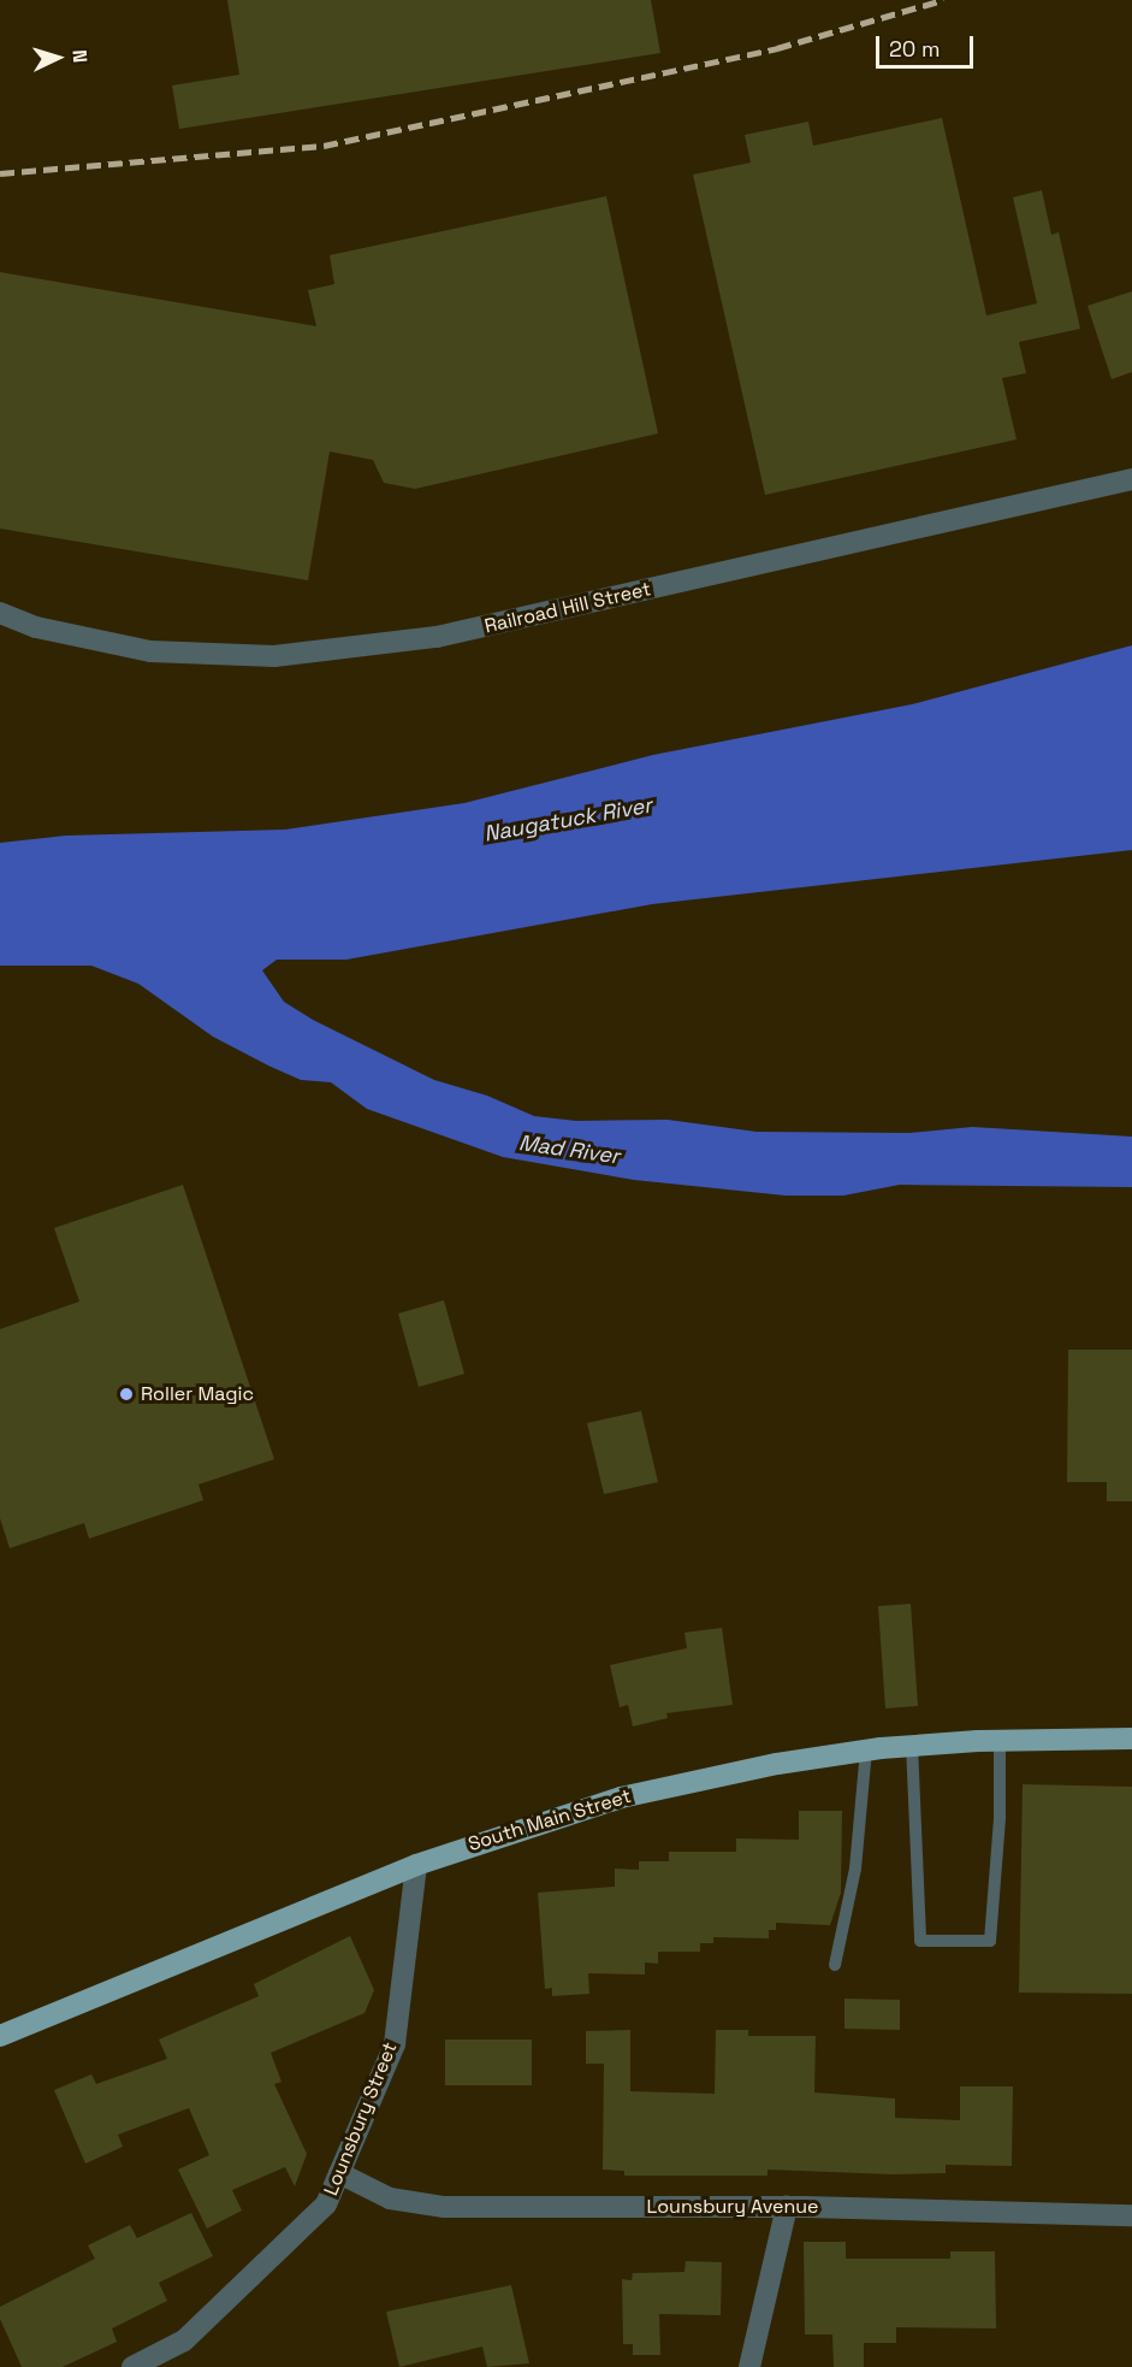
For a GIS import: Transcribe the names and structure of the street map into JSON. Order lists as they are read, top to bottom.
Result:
{
  "streets": {
    "main road": ["South Main Street"],
    "street": ["Railroad Hill Street", "Lounsbury Street", "Lounsbury Avenue"]
  },
  "crossings": [
    ["South Main Street", "Lounsbury Street"],
    ["Lounsbury Street", "Lounsbury Avenue"]
  ],
  "water": ["Naugatuck River", "Mad River"],
  "places": ["Roller Magic"],
  "scale_bar": "20 m",
  "north": "right"
}
